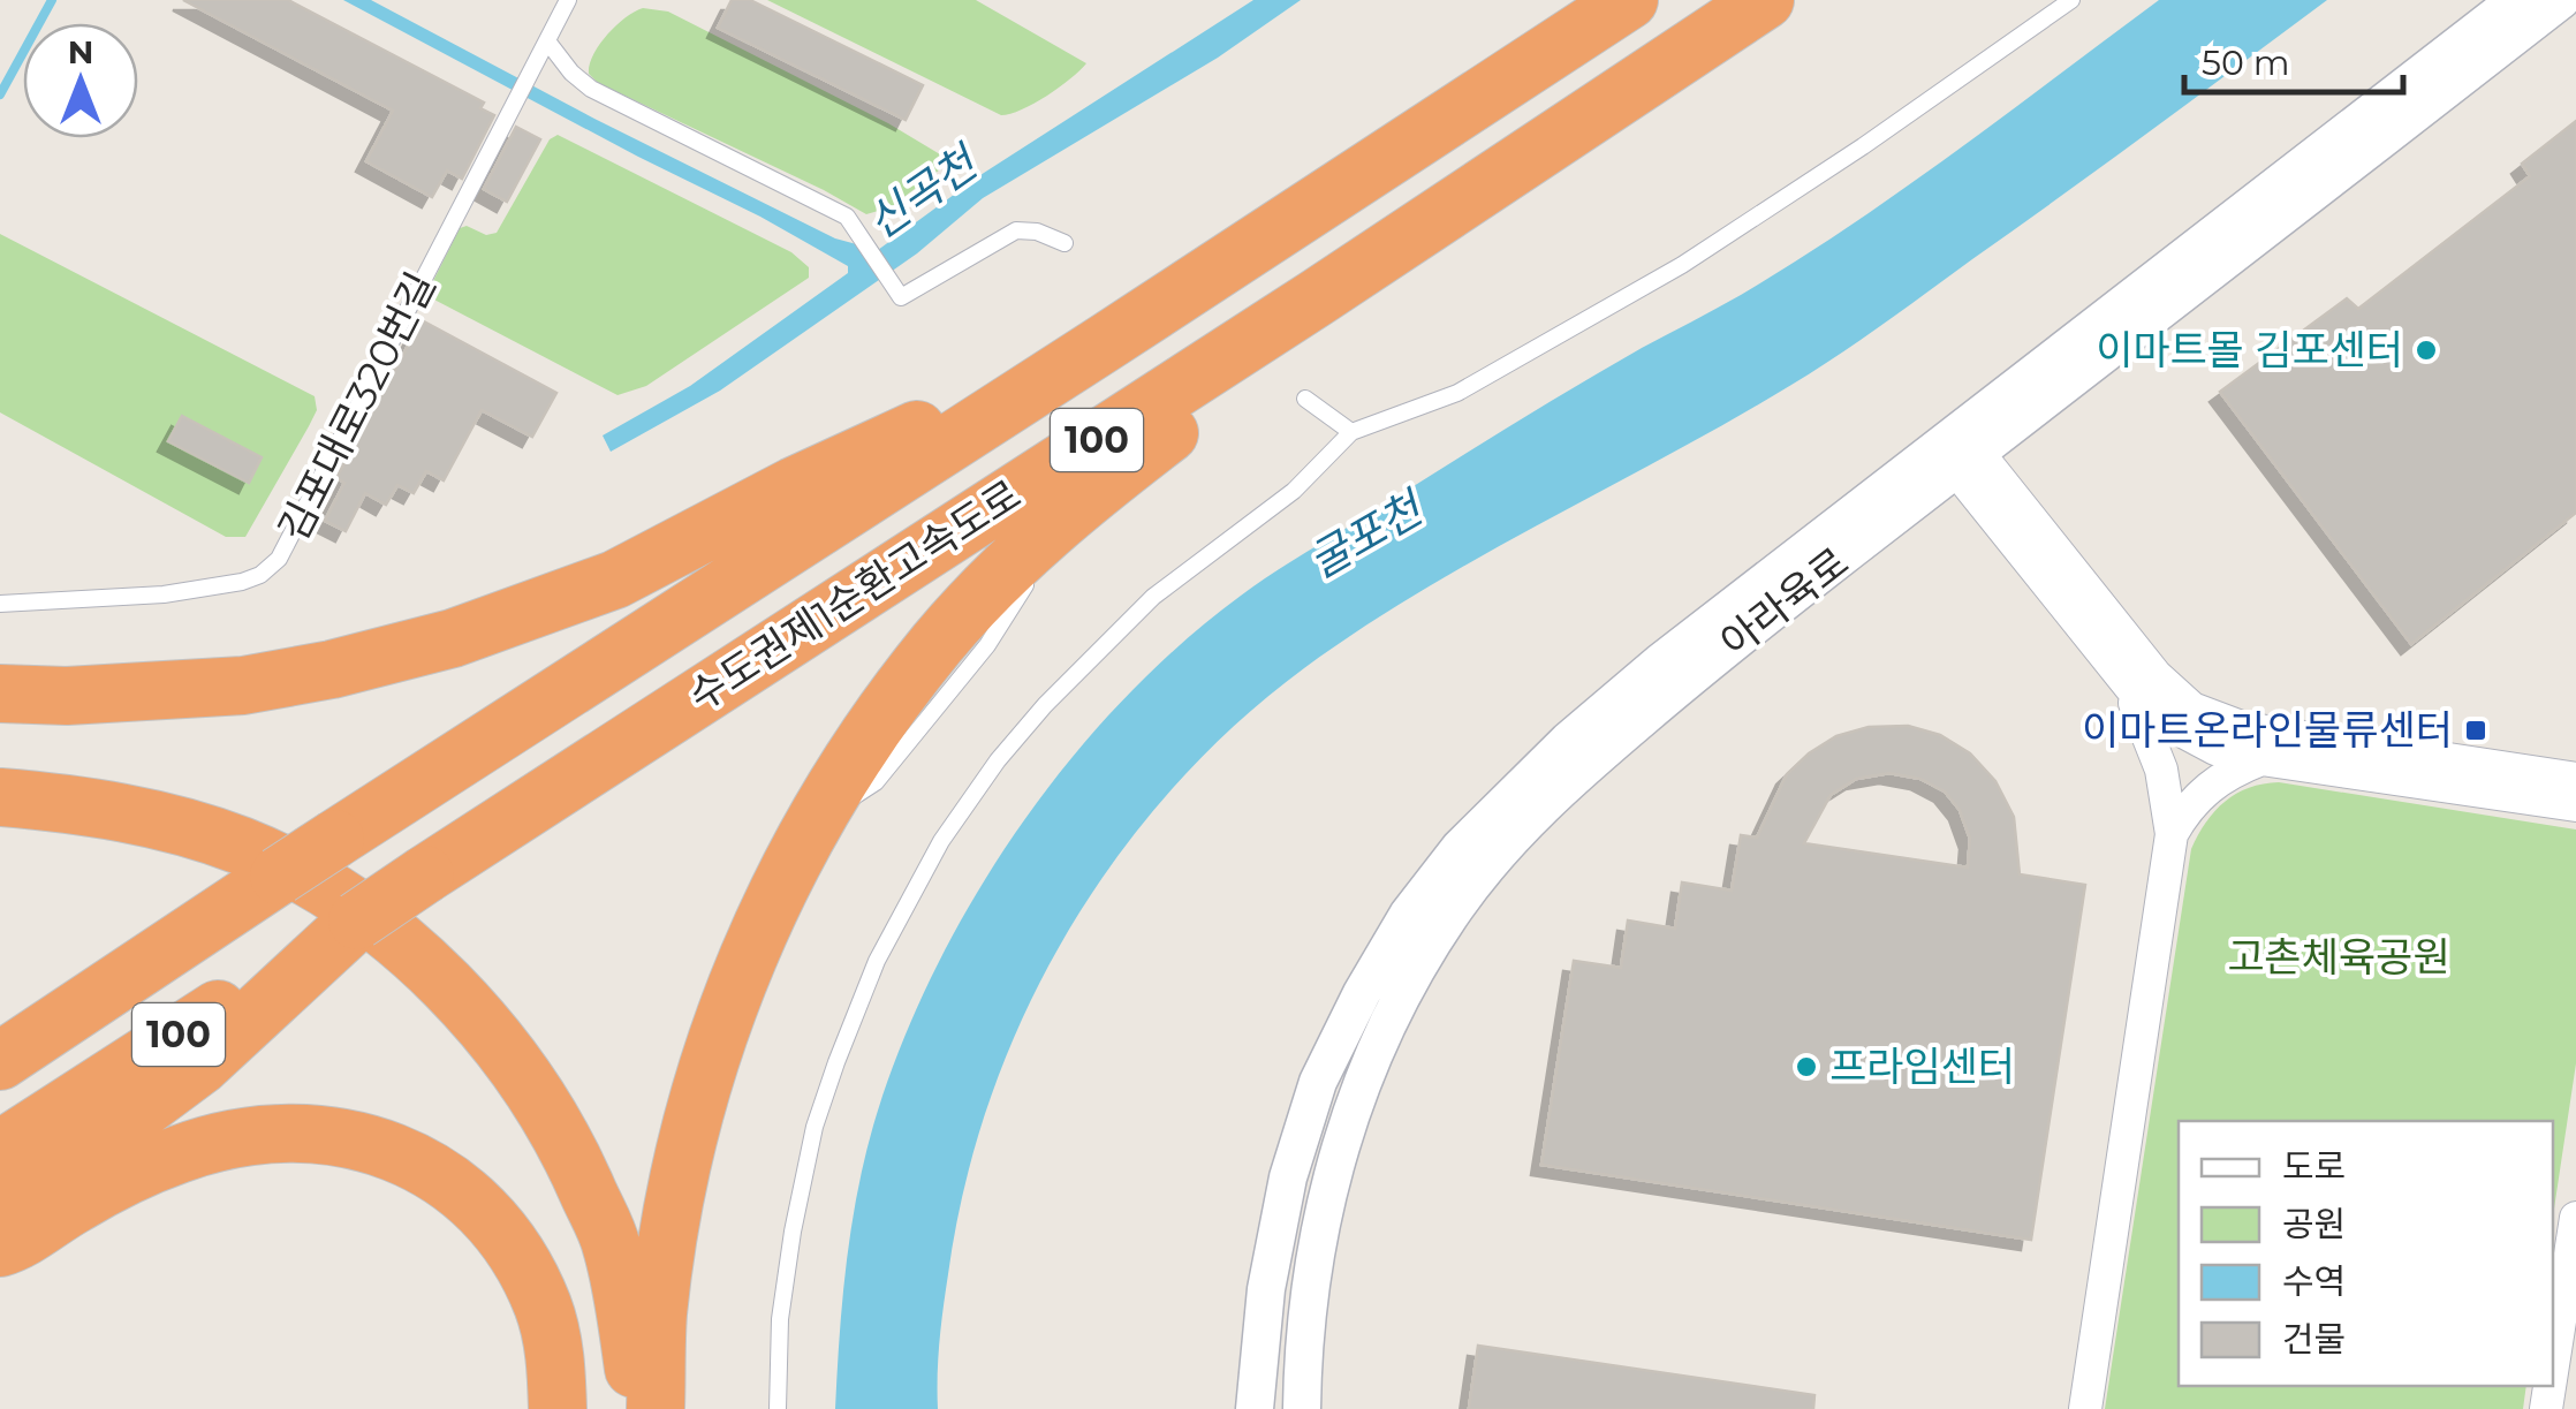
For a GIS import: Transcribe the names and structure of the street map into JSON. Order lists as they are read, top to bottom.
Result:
{
  "streets": {
    "highway": ["100", "수도권제1순환고속도로"],
    "street": ["아라육로"],
    "lane": ["김포대로320번길"]
  },
  "water": ["신곡천", "굴포천"],
  "parks": ["고촌체육공원"],
  "places": {
    "other": ["이마트몰 김포센터", "프라임센터"],
    "transit": ["이마트온라인물류센터"]
  },
  "legend": [
    "도로",
    "공원",
    "수역",
    "건물"
  ],
  "scale_bar": "50 m",
  "north": "top"
}
